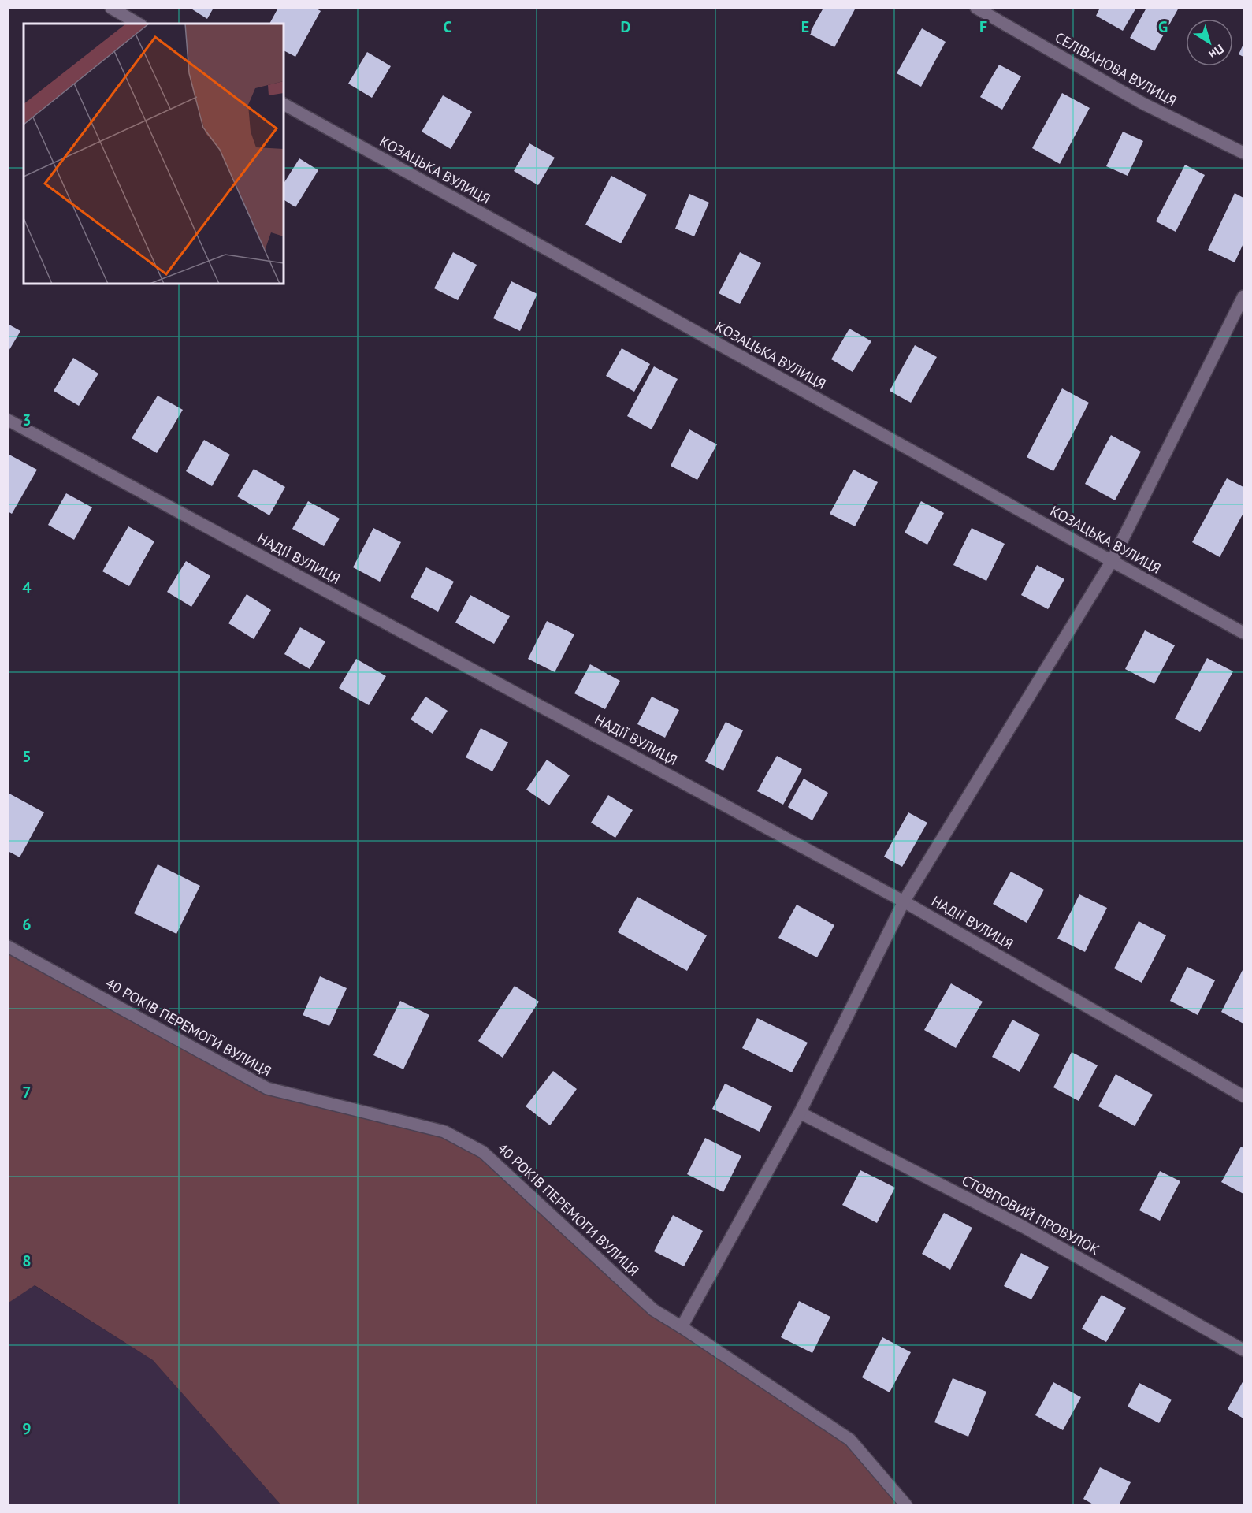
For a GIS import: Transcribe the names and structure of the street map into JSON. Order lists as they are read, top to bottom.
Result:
{
  "streets": {
    "street": [
      "СЕЛІВАНОВА ВУЛИЦЯ",
      "КОЗАЦЬКА ВУЛИЦЯ",
      "НАДІЇ ВУЛИЦЯ",
      "40 РОКІВ ПЕРЕМОГИ ВУЛИЦЯ",
      "СТОВПОВИЙ ПРОВУЛОК"
    ]
  },
  "north": "bottom right",
  "grid": {
    "columns": [
      "C",
      "D",
      "E",
      "F",
      "G"
    ],
    "rows": [
      "3",
      "4",
      "5",
      "6",
      "7",
      "8",
      "9"
    ]
  }
}
